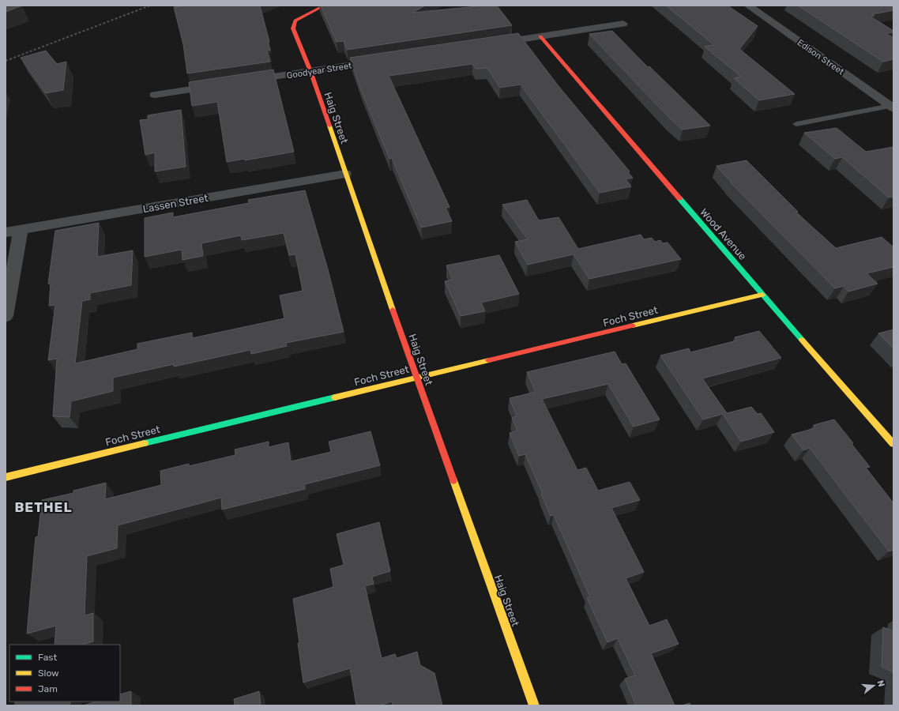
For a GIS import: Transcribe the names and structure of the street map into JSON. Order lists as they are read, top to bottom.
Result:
{
  "streets": {
    "street": [
      "Edison Street",
      "Goodyear Street",
      "Haig Street",
      "Lassen Street",
      "Wood Avenue",
      "Foch Street"
    ]
  },
  "crossings": [
    ["Goodyear Street", "Haig Street"],
    ["Haig Street", "Lassen Street"],
    ["Haig Street", "Foch Street"],
    ["Wood Avenue", "Foch Street"]
  ],
  "districts": ["BETHEL"],
  "legend": ["Fast", "Slow", "Jam"],
  "north": "right"
}
